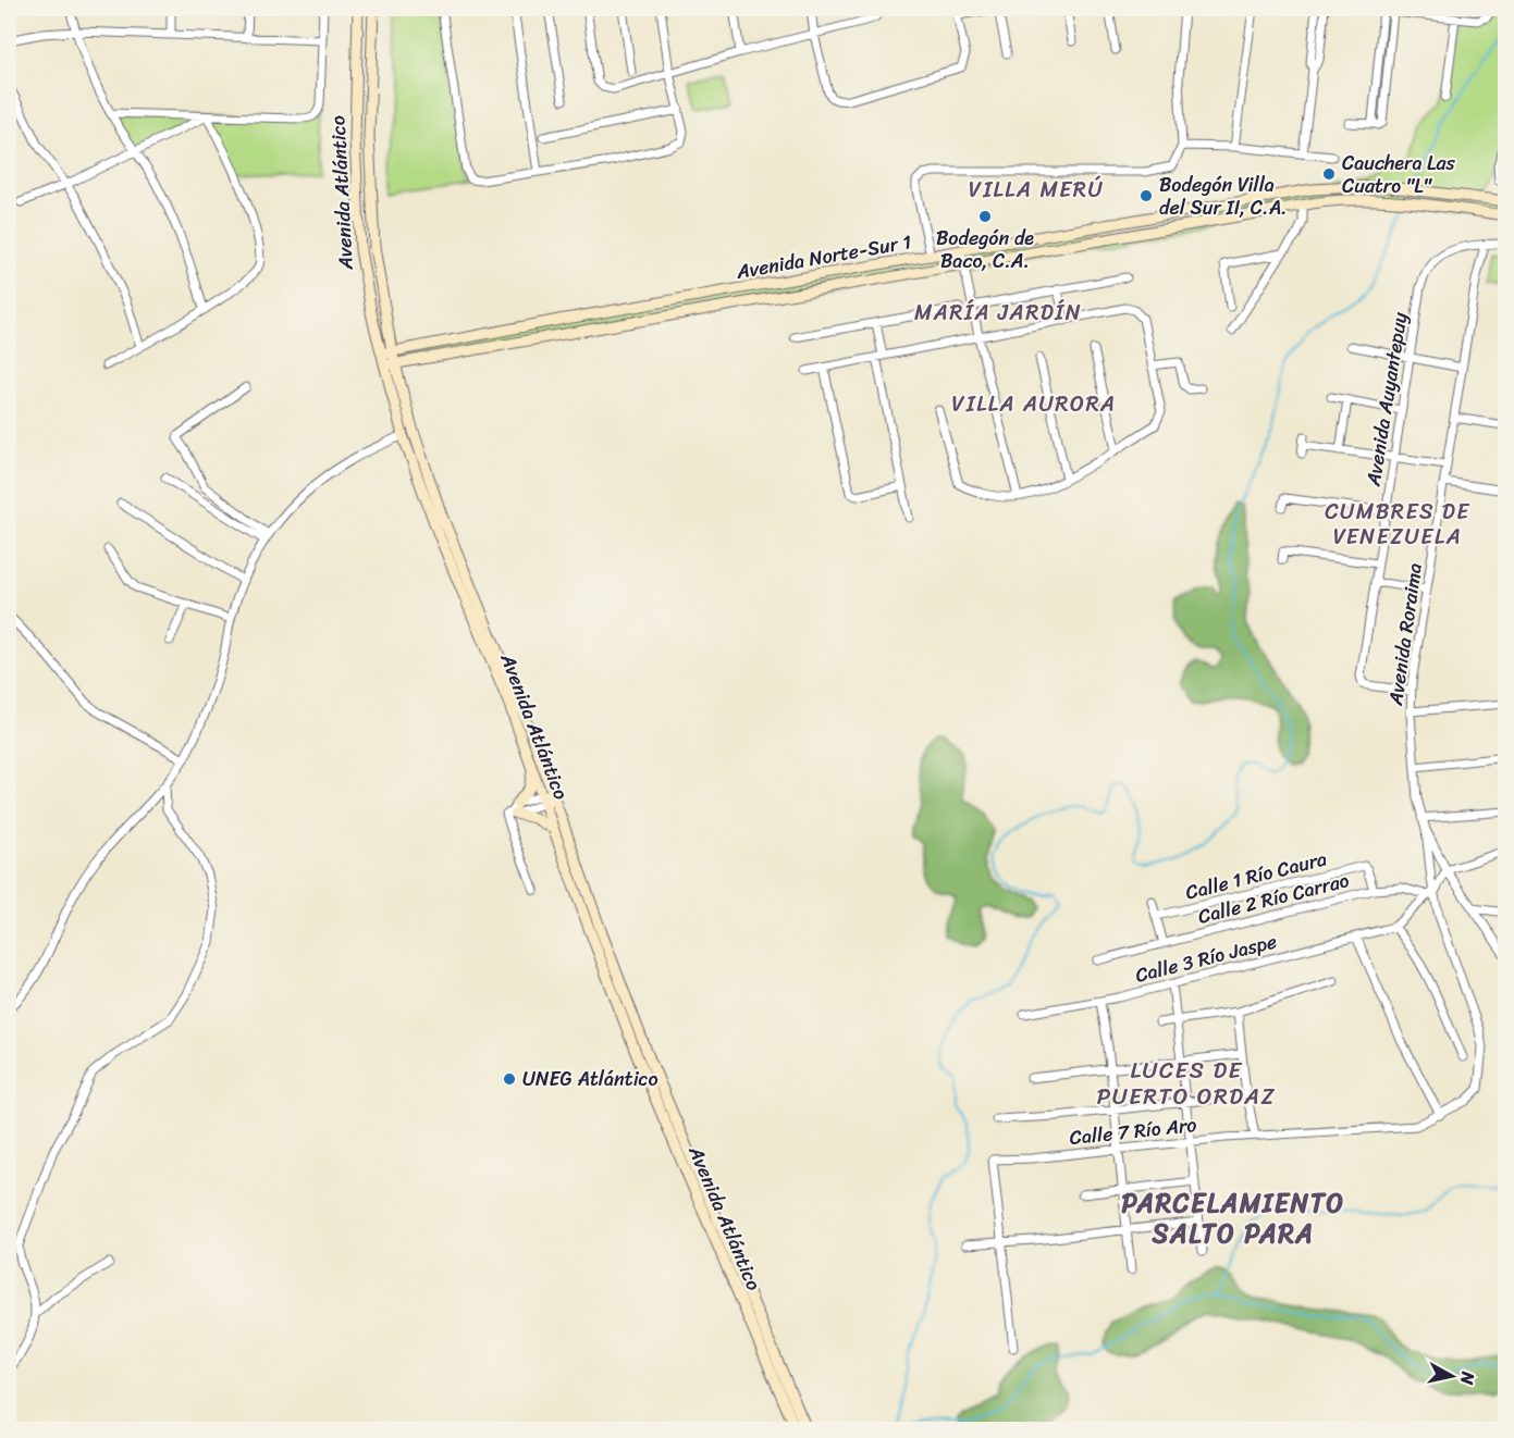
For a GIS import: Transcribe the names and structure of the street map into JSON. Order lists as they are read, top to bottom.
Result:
{
  "streets": {
    "main road": ["Avenida Atlántico", "Avenida Norte-Sur 1"],
    "street": [
      "Avenida Auyantepuy",
      "Avenida Roraima",
      "Calle 1 Río Caura",
      "Calle 2 Río Carrao",
      "Calle 3 Río Jaspe",
      "Calle 7 Río Aro"
    ]
  },
  "crossings": [
    ["Avenida Atlántico", "Avenida Norte-Sur 1"],
    ["Avenida Auyantepuy", "Avenida Roraima"],
    ["Calle 1 Río Caura", "Calle 2 Río Carrao"],
    ["Calle 2 Río Carrao", "Calle 7 Río Aro"]
  ],
  "districts": [
    "VILLA MERÚ",
    "MARÍA JARDÍN",
    "VILLA AURORA",
    "CUMBRES DE VENEZUELA",
    "LUCES DE PUERTO ORDAZ",
    "PARCELAMIENTO SALTO PARA"
  ],
  "places": [
    "Cauchera Las Cuatro \"L\"",
    "Bodegón Villa del Sur II, C.A.",
    "Bodegón de Baco, C.A.",
    "UNEG Atlántico"
  ],
  "north": "right"
}
